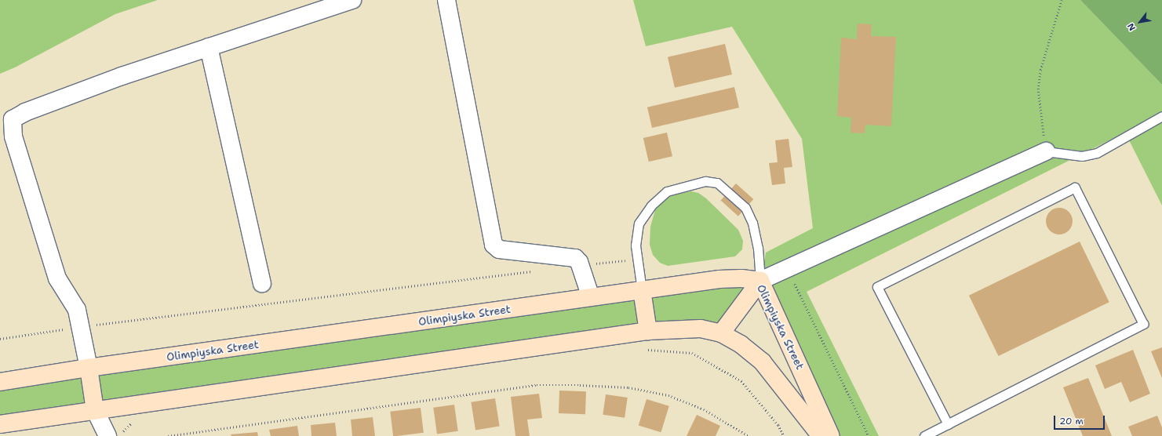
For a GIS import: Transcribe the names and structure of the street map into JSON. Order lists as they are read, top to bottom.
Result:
{
  "streets": {
    "main road": ["Olimpiyska Street"]
  },
  "scale_bar": "20 m",
  "north": "bottom left"
}
